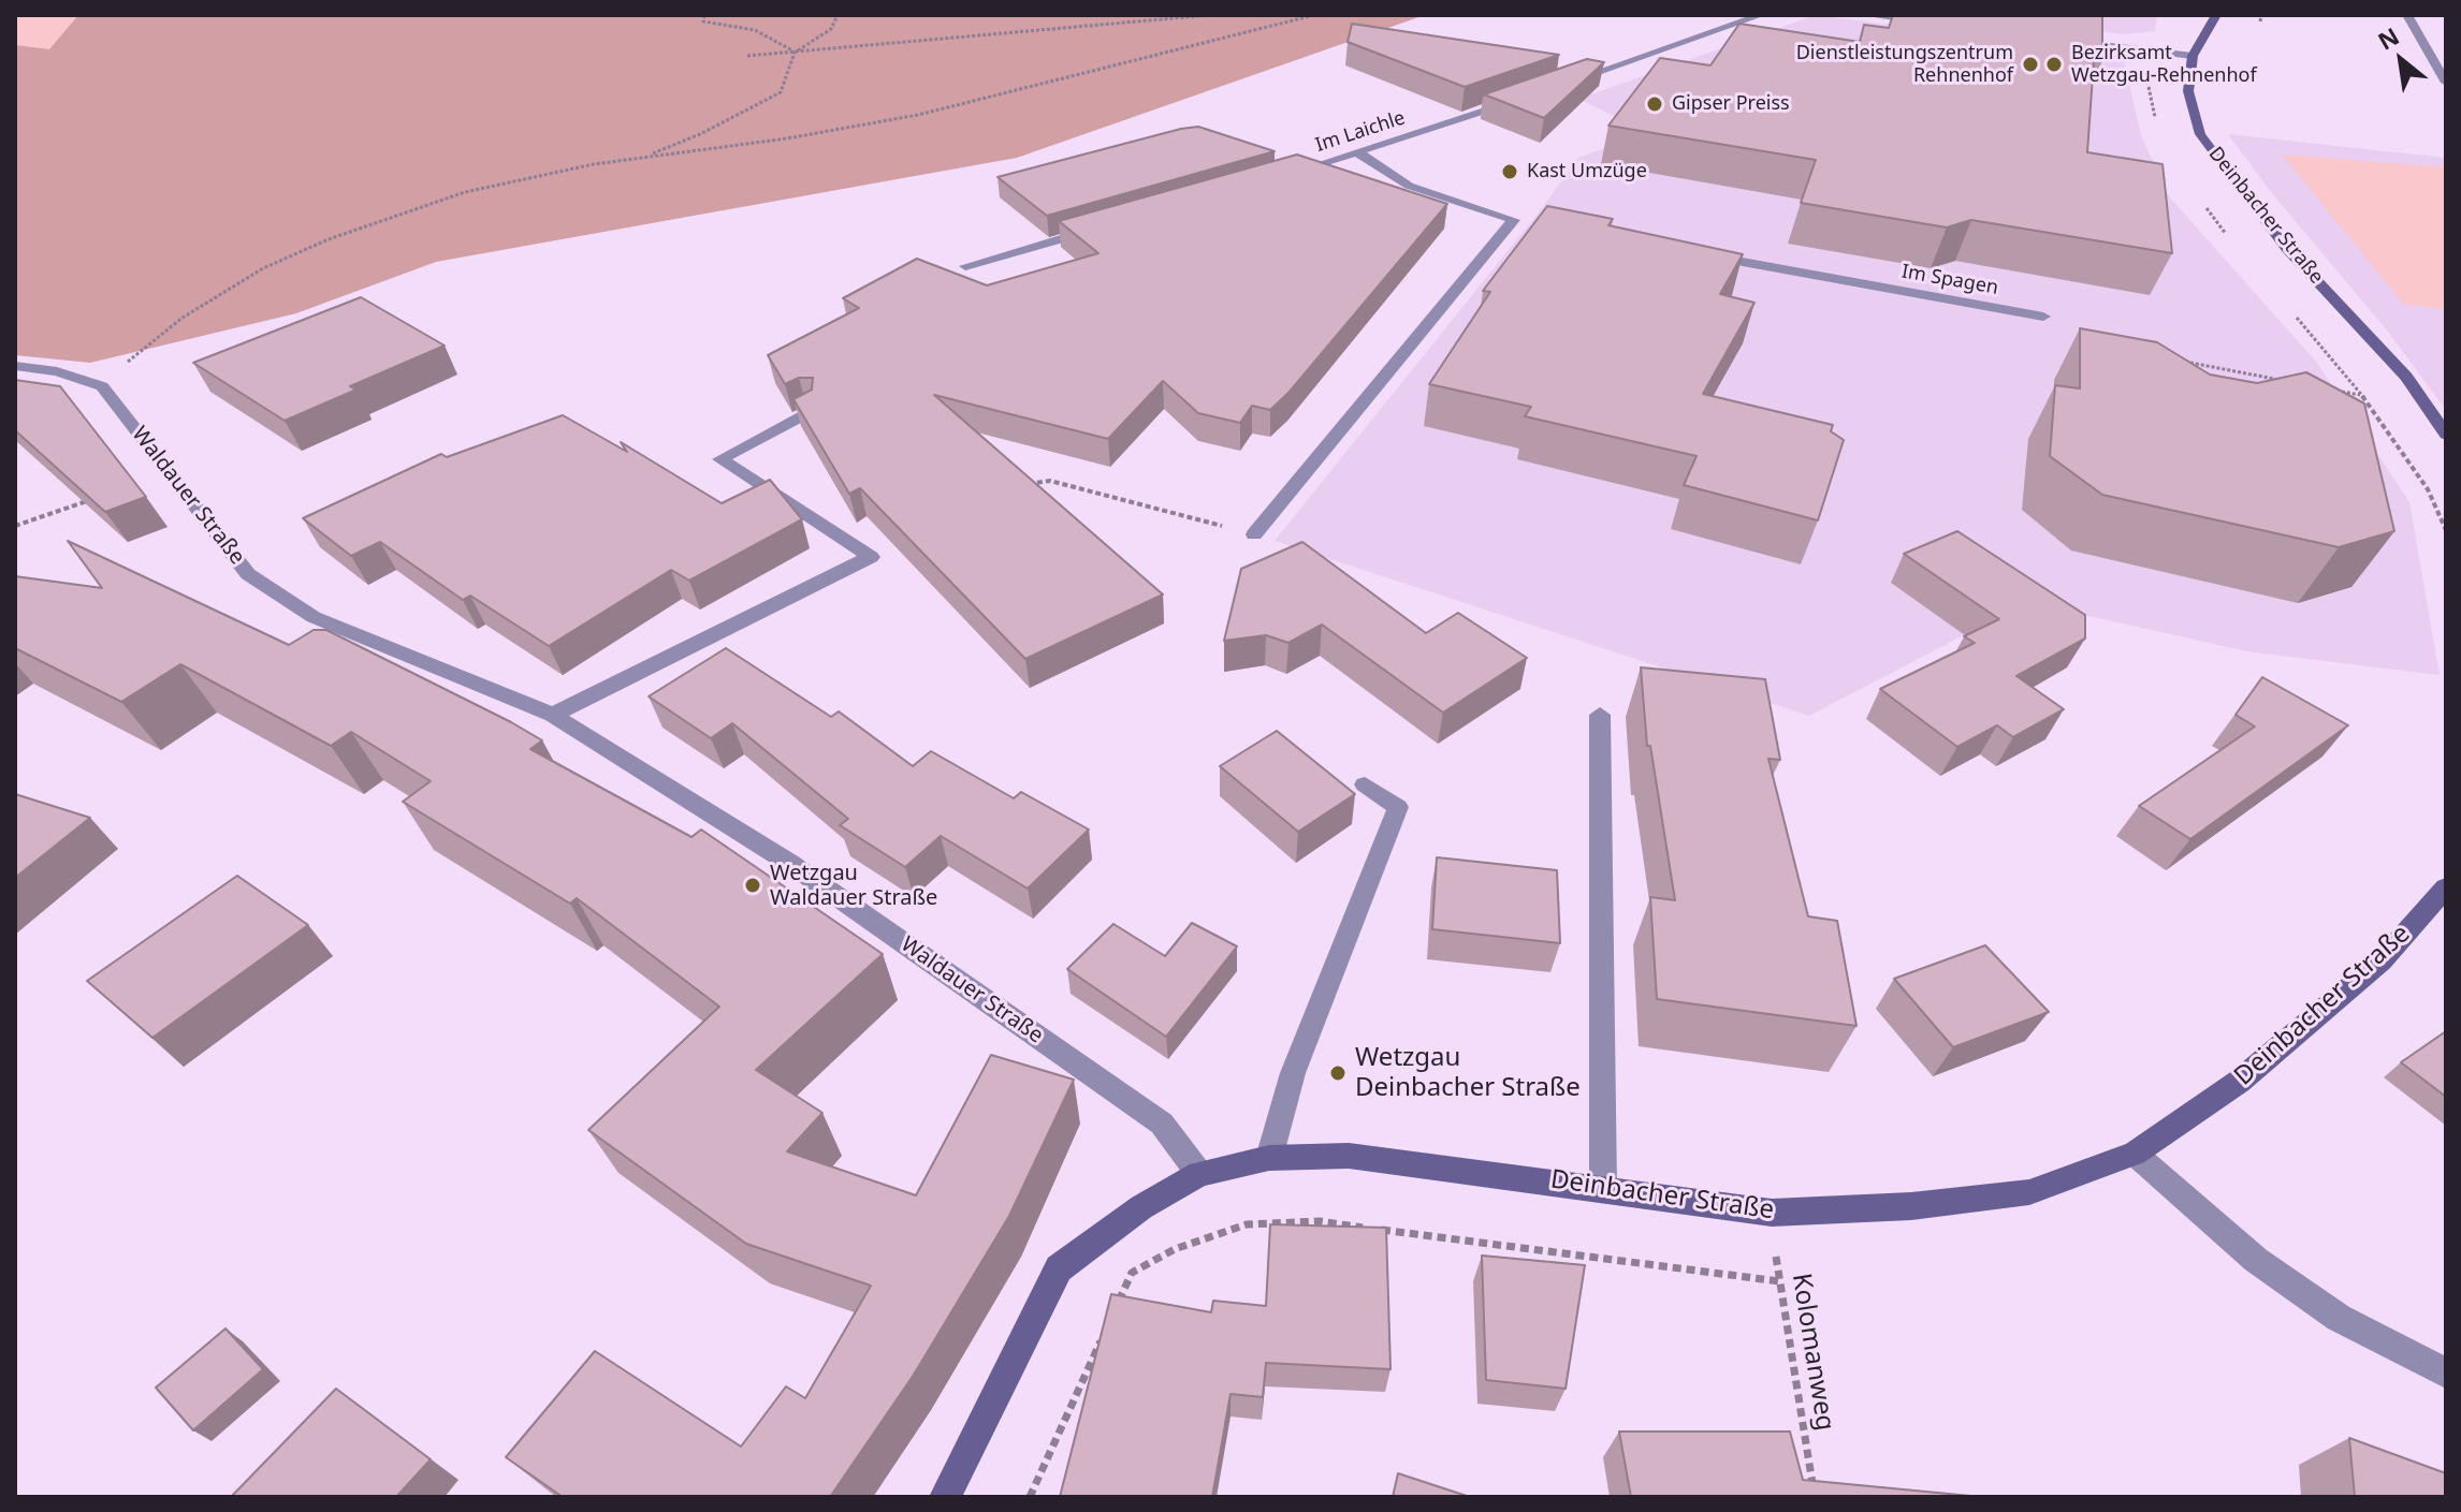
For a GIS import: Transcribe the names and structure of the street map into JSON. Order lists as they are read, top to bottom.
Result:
{
  "streets": {
    "street": [
      "Im Laichle",
      "Deinbacher Straße",
      "Im Spagen",
      "Waldauer Straße"
    ],
    "path": ["Kolomanweg"]
  },
  "crossings": [
    ["Deinbacher Straße", "Waldauer Straße"],
    ["Deinbacher Straße", "Kolomanweg"]
  ],
  "places": [
    "Dienstleistungszentrum Rehnenhof",
    "Bezirksamt Wetzgau-Rehnenhof",
    "Gipser Preiss",
    "Kast Umzüge",
    "Wetzgau Waldauer Straße",
    "Wetzgau Deinbacher Straße"
  ],
  "north": "top left"
}
